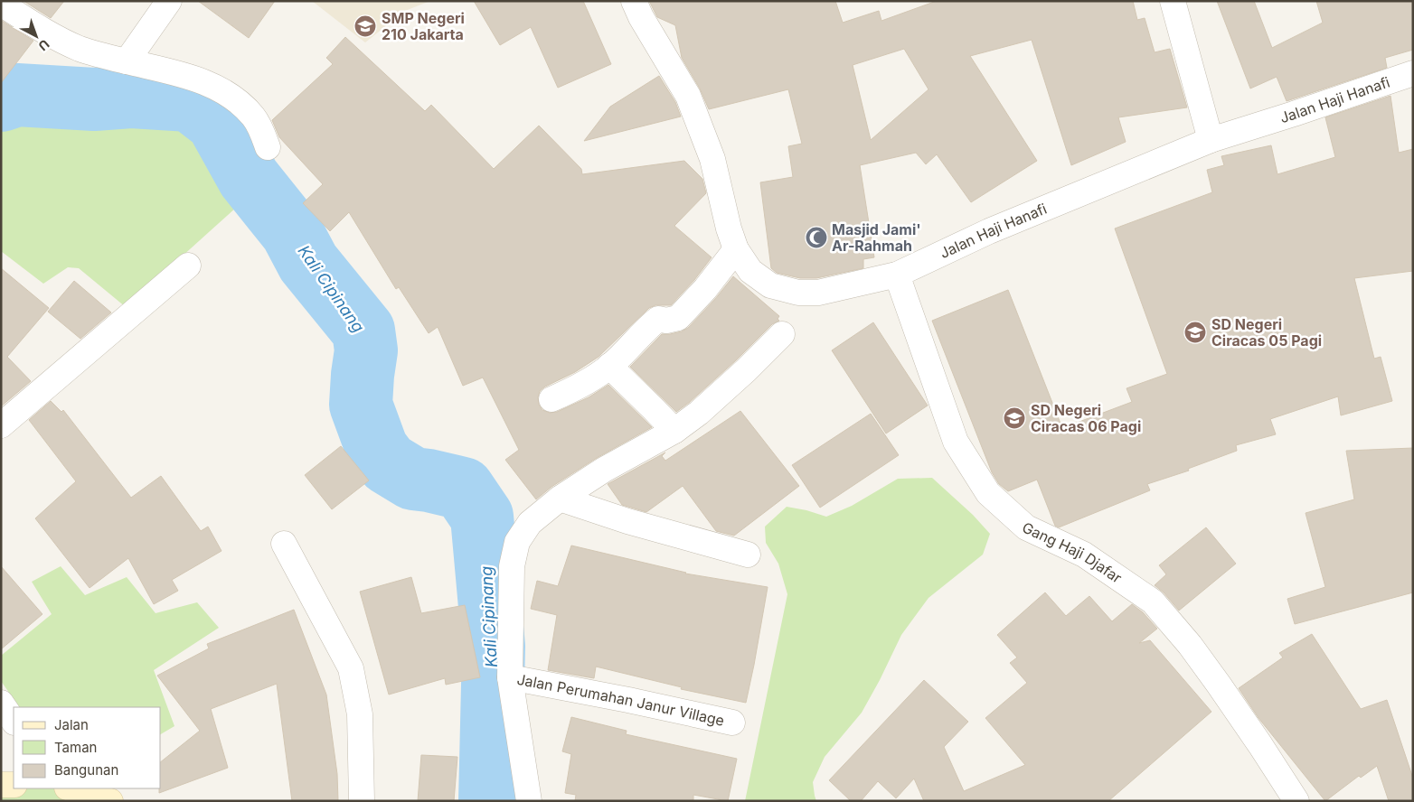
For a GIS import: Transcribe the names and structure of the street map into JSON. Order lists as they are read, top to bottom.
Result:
{
  "streets": {
    "street": ["Jalan Haji Hanafi", "Gang Haji Djafar", "Jalan Perumahan Janur Village"]
  },
  "crossings": [
    ["Jalan Haji Hanafi", "Gang Haji Djafar"]
  ],
  "water": ["Kali Cipinang"],
  "places": {
    "school or university": ["SMP Negeri 210 Jakarta", "SD Negeri Ciracas 05 Pagi", "SD Negeri Ciracas 06 Pagi"],
    "mosque": ["Masjid Jami' Ar-Rahmah"]
  },
  "legend": ["Jalan", "Taman", "Bangunan"],
  "north": "bottom right"
}
